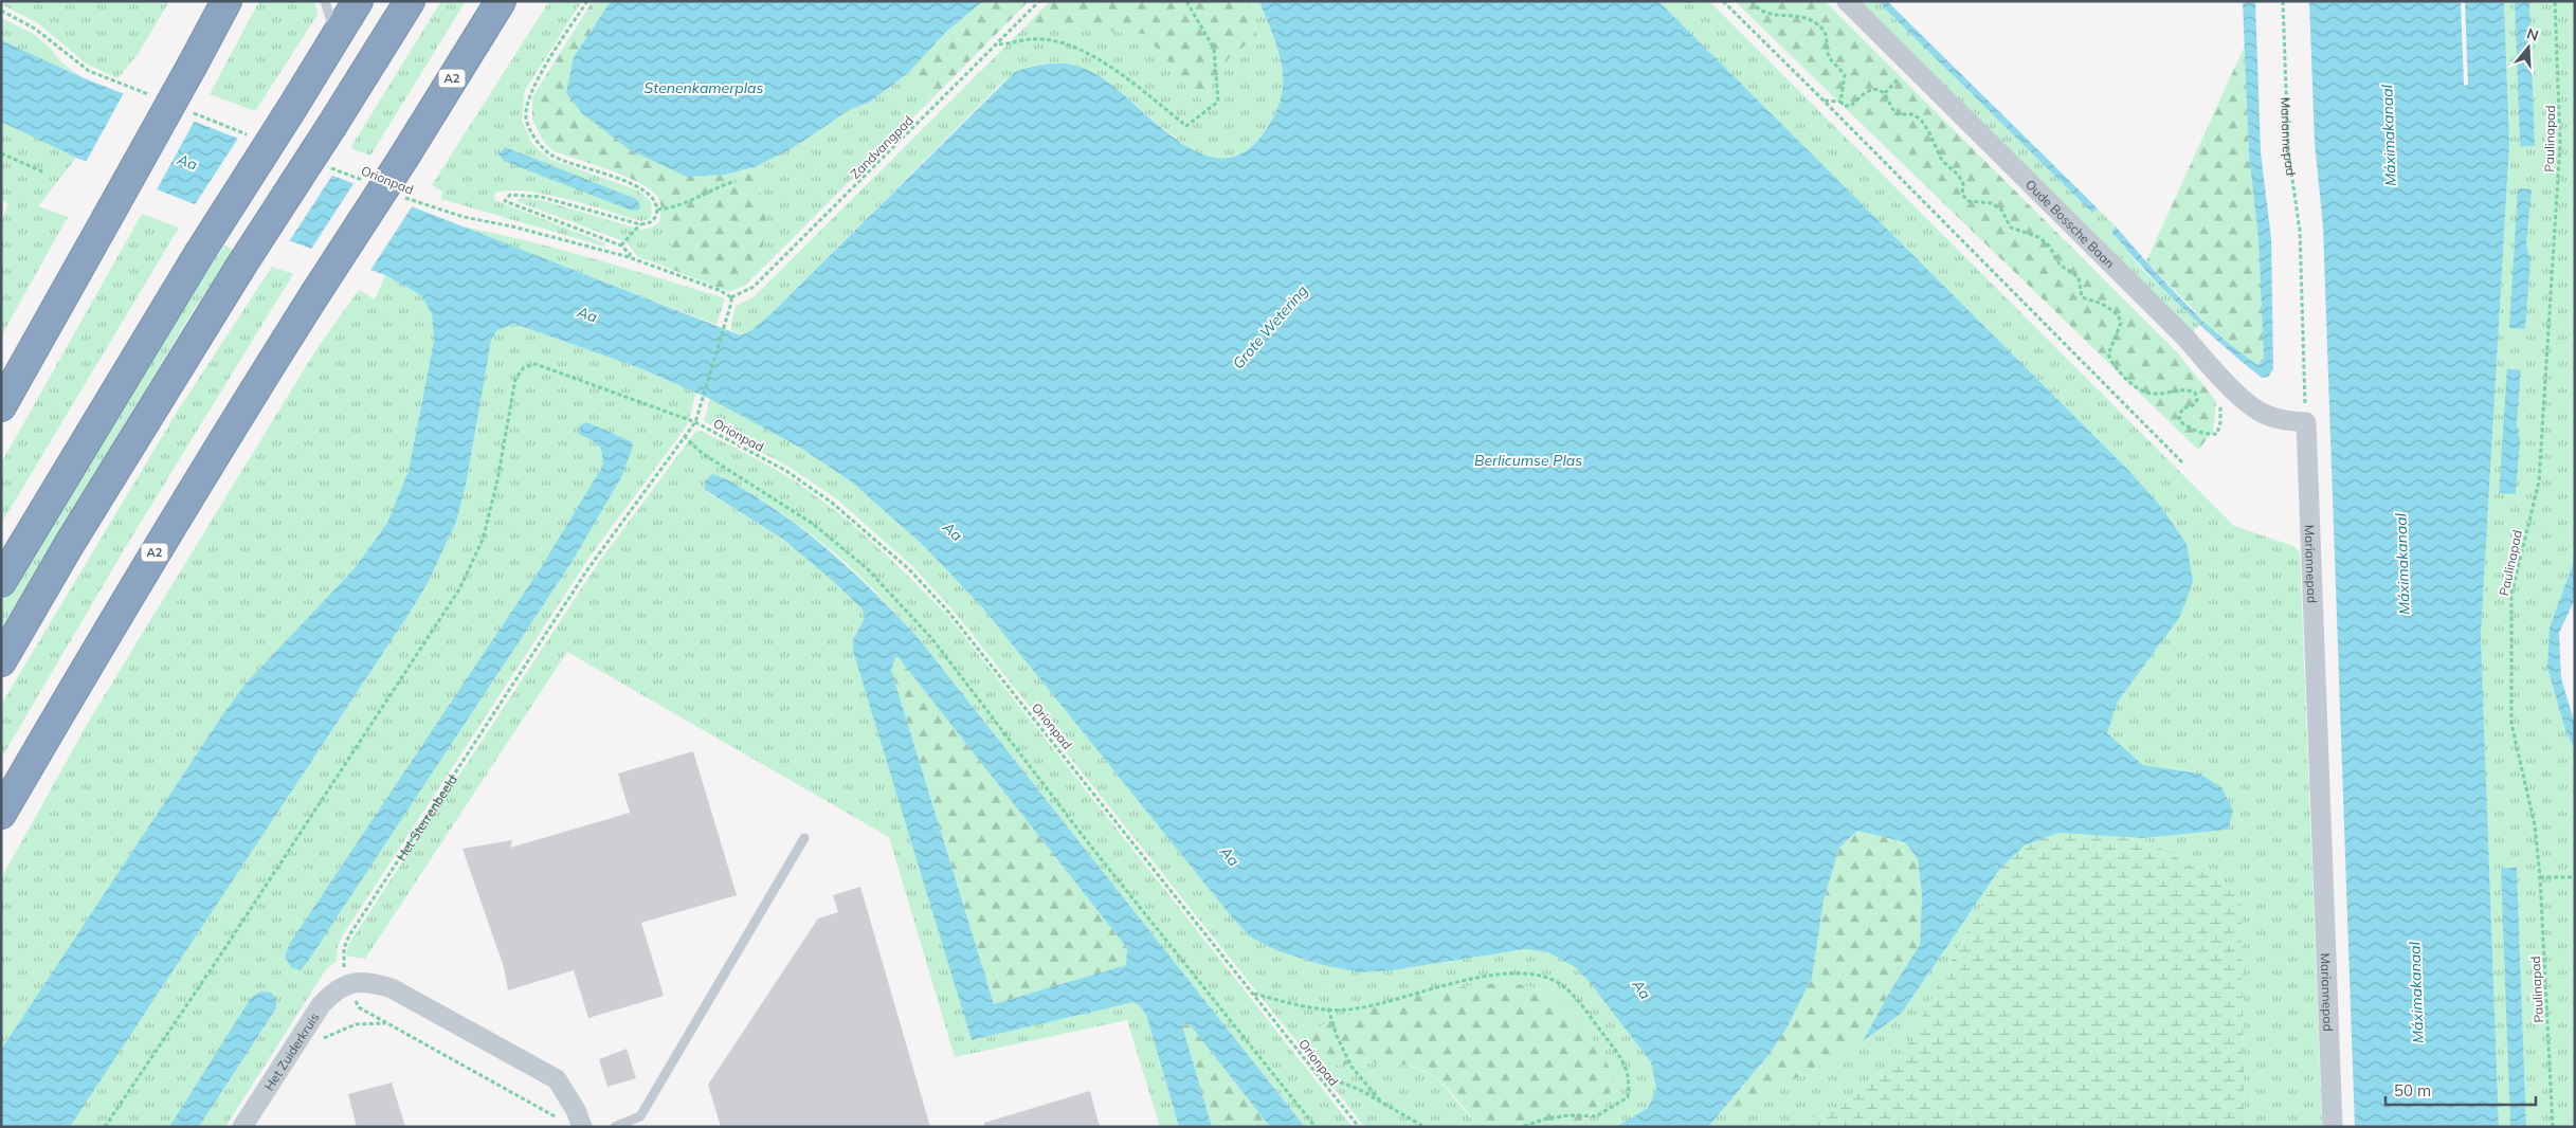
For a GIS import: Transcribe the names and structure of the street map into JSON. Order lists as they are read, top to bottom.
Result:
{
  "streets": {
    "highway": ["A2"],
    "street": ["Mariannepad", "Oude Bossche Baan", "Het Zuiderkruis"],
    "path": [
      "Paulinapad",
      "Zandvangpad",
      "Orionpad",
      "Het Sterrenbeeld"
    ]
  },
  "crossings": [
    ["Mariannepad", "Oude Bossche Baan"],
    ["Zandvangpad", "Orionpad"],
    ["Orionpad", "Het Sterrenbeeld"],
    ["Het Sterrenbeeld", "Het Zuiderkruis"]
  ],
  "water": [
    "Stenenkamerplas",
    "Máximakanaal",
    "Aa",
    "Grote Wetering",
    "Berlicumse Plas"
  ],
  "scale_bar": "50 m",
  "north": "top"
}
